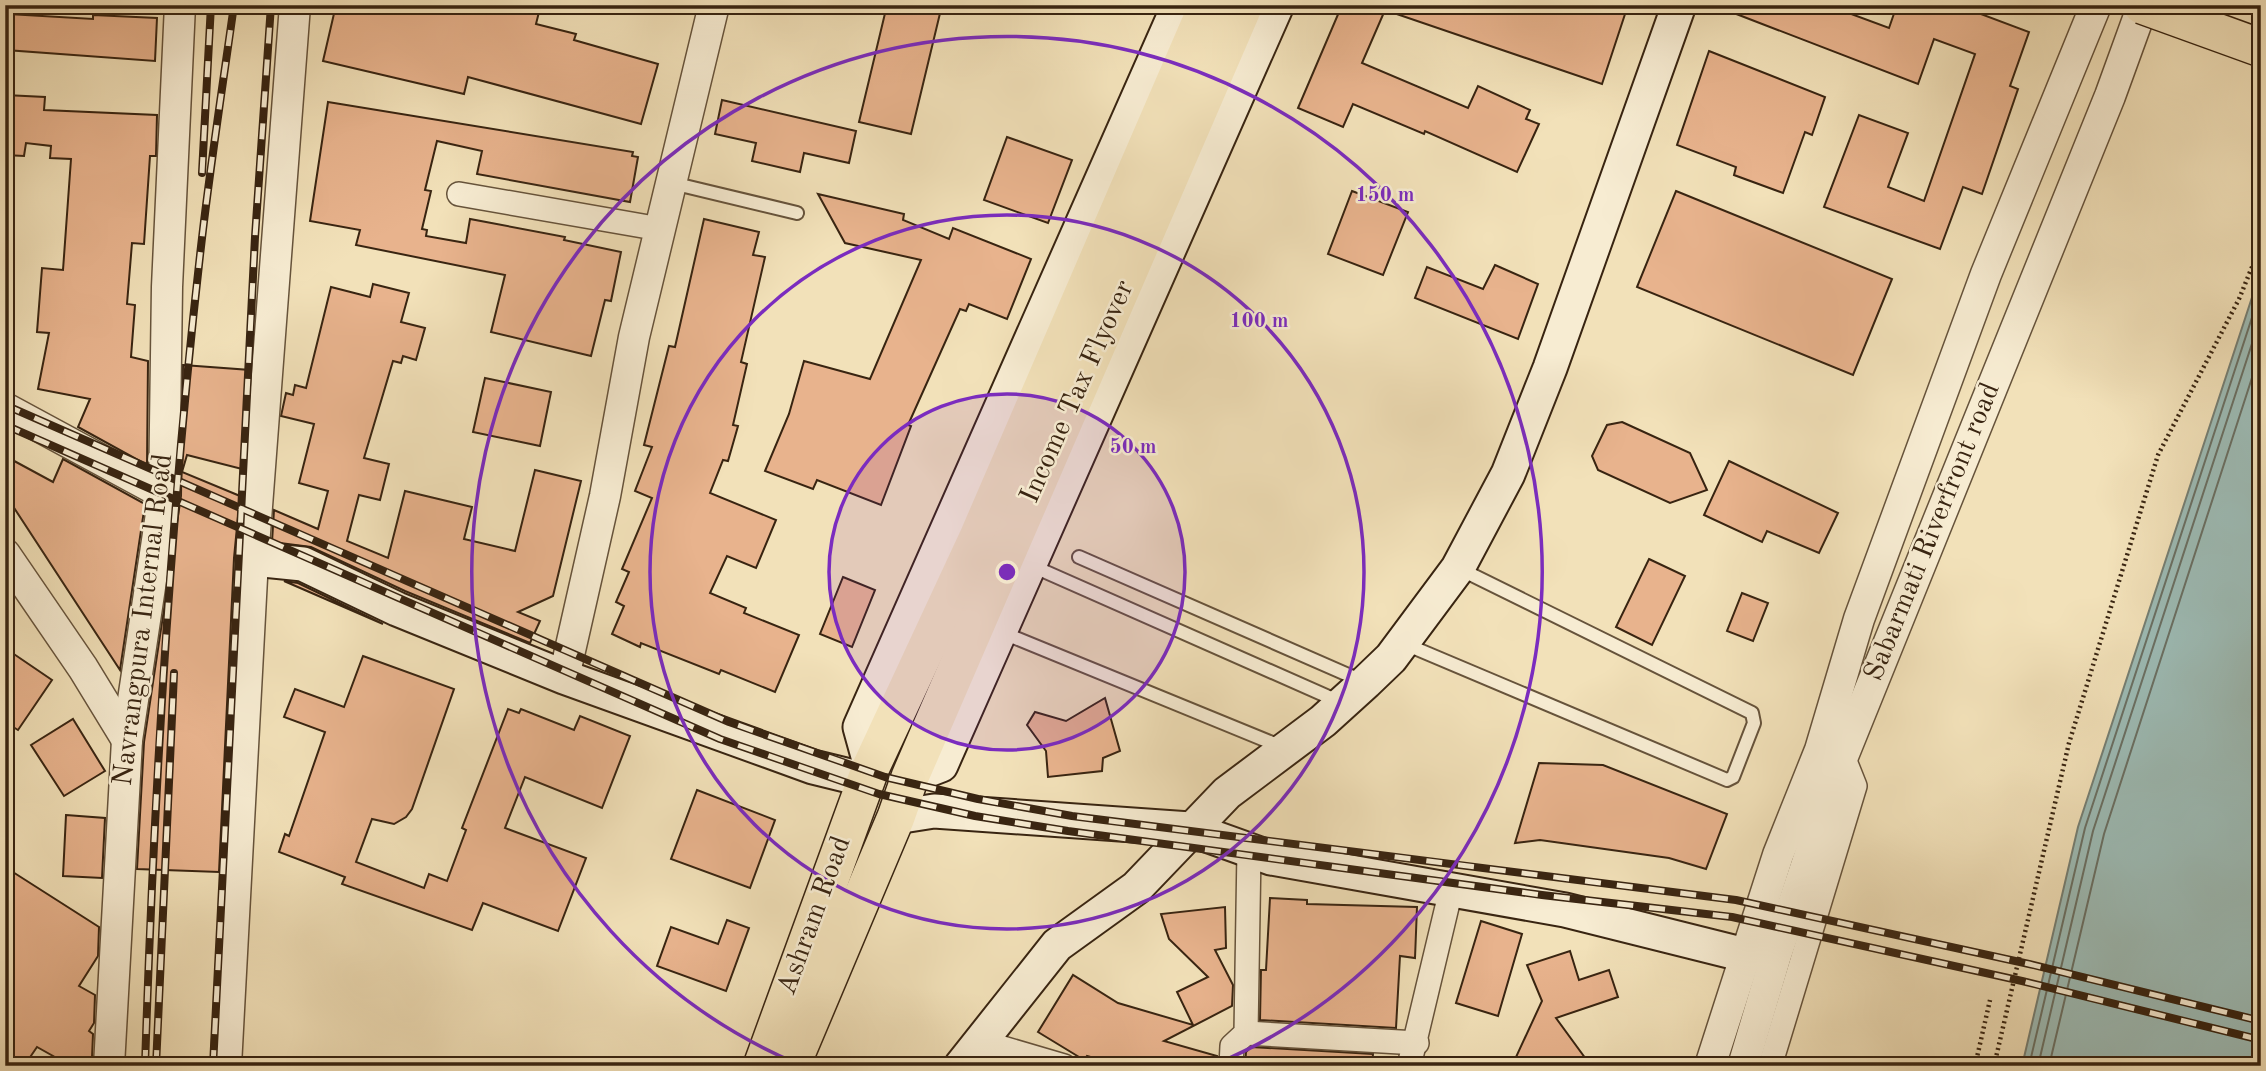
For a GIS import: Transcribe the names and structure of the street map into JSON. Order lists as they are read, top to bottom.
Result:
{
  "streets": {
    "main road": ["Income Tax Flyover", "Ashram Road"],
    "street": ["Sabarmati Riverfront road", "Navrangpura Internal Road"]
  },
  "crossings": [
    ["Income Tax Flyover", "Ashram Road"]
  ],
  "rings": ["150 m", "100 m", "50 m"]
}
